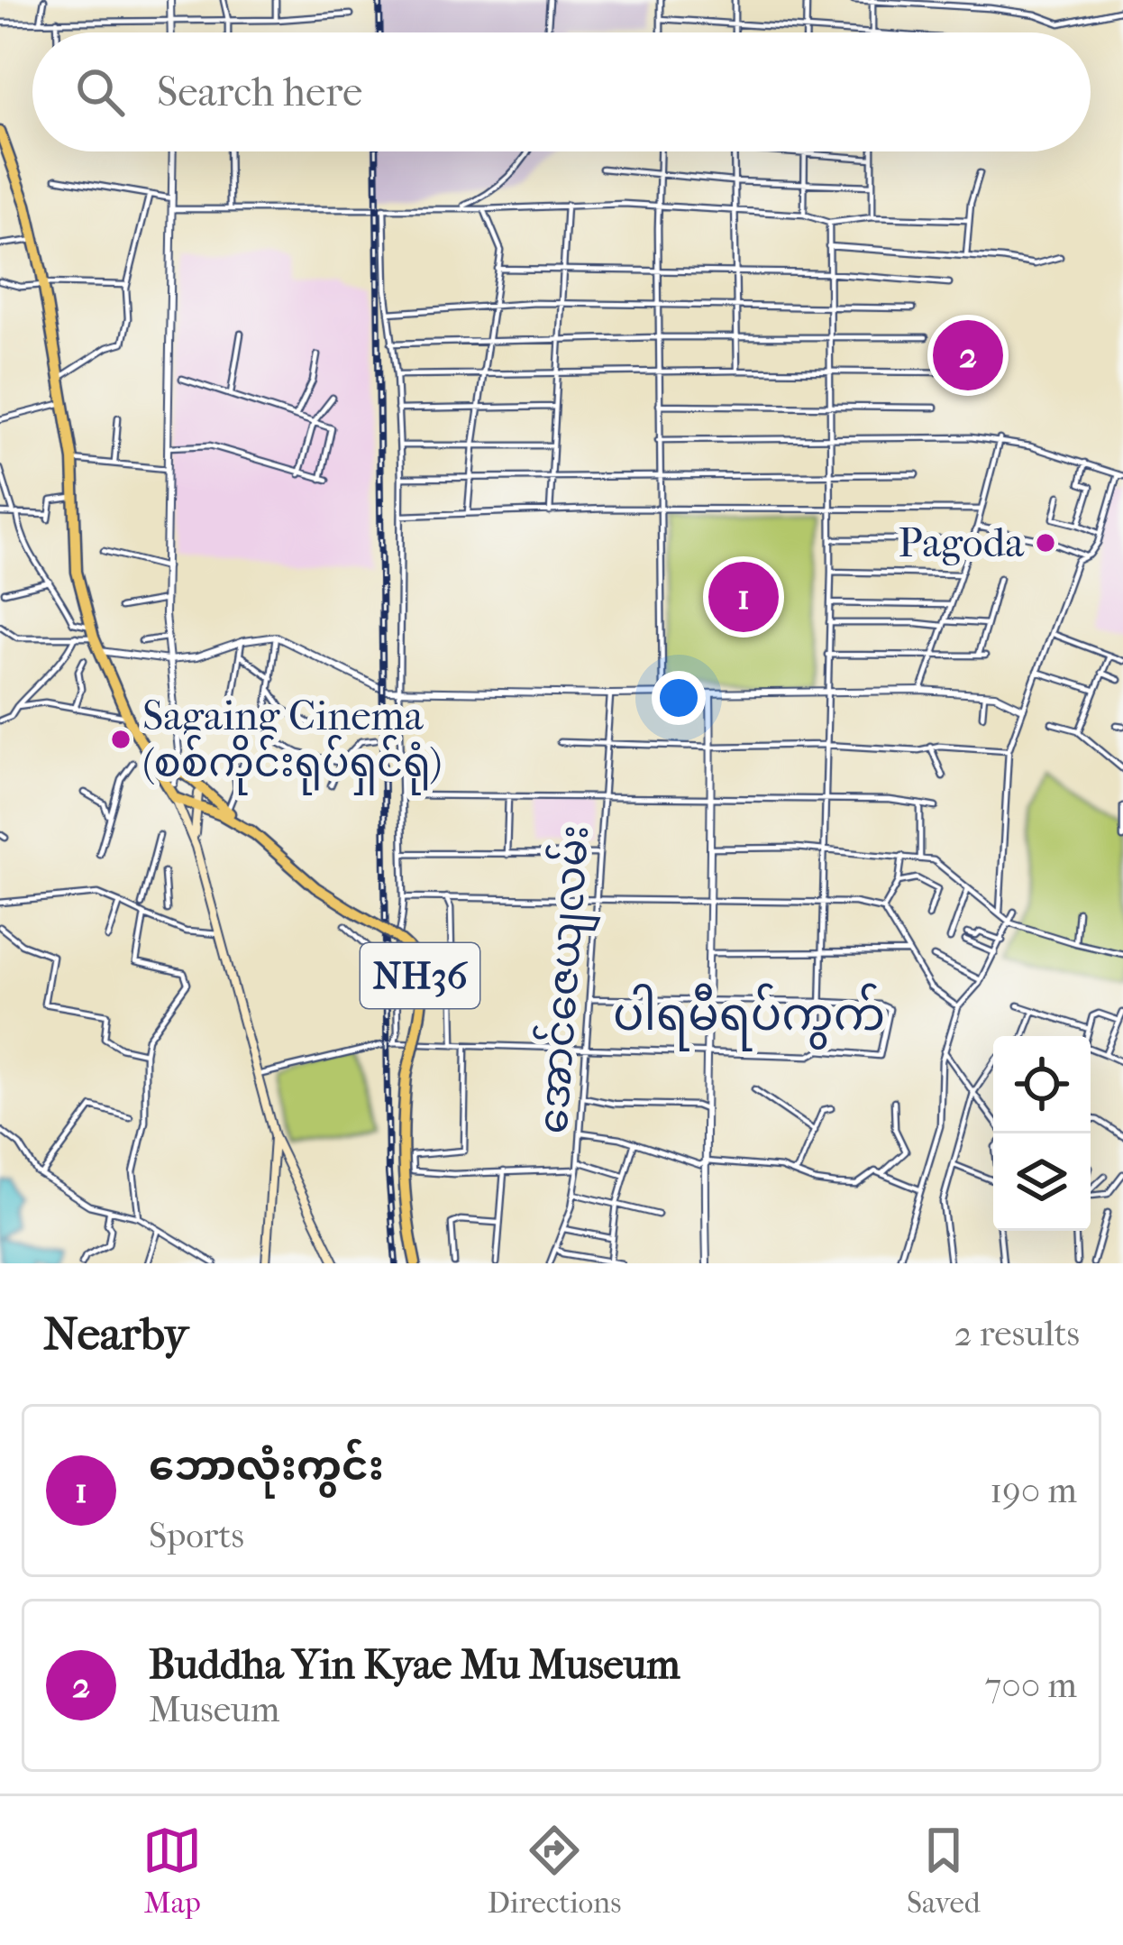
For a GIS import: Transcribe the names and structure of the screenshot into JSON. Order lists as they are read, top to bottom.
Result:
{
  "streets": {
    "highway": ["NH36"],
    "street": ["အောင်ဇေယျလမ်း"]
  },
  "districts": ["ပါရမီရပ်ကွက်"],
  "places": ["Pagoda", "Sagaing Cinema (စစ်ကိုင်းရုပ်ရှင်ရုံ)"],
  "page": {
    "search": "Search here",
    "pins": ["2", "1"],
    "heading": ["Nearby", "2 results"],
    "list": [
      {
        "mark": "1",
        "name": "ဘောလုံးကွင်း",
        "note": "Sports",
        "value": "190 m"
      },
      {
        "mark": "2",
        "name": "Buddha Yin Kyae Mu Museum",
        "note": "Museum",
        "value": "700 m"
      }
    ],
    "nav": ["Map", "Directions", "Saved"]
  }
}
